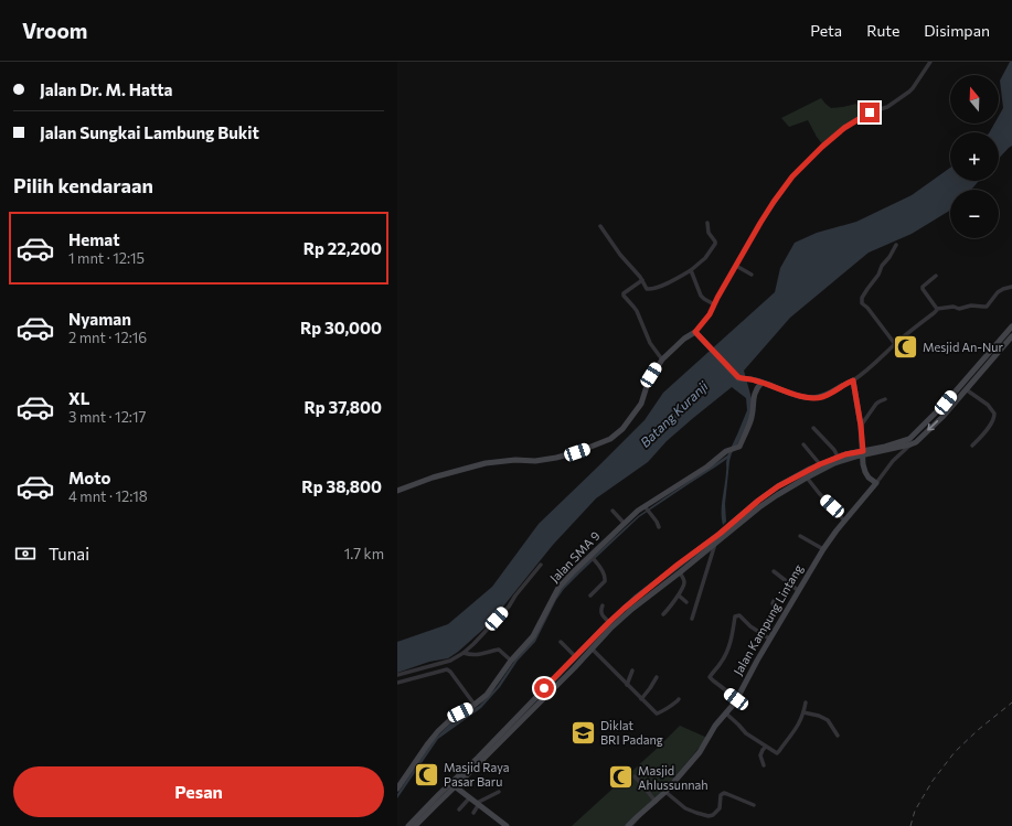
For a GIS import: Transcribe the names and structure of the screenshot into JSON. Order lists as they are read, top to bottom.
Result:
{
  "streets": {
    "street": ["Jalan SMA 9", "Jalan Kampung Lintang"]
  },
  "water": ["Batang Kuranji"],
  "places": {
    "mosque": ["Mesjid An-Nur", "Masjid Raya Pasar Baru", "Masjid Ahlussunnah"],
    "school or university": ["Diklat BRI Padang"]
  },
  "north": "top",
  "page": {
    "header": "Vroom",
    "nav": ["Peta", "Rute", "Disimpan"],
    "banner": ["Jalan Dr. M. Hatta", "Jalan Sungkai Lambung Bukit"],
    "map_buttons": ["+", "−"],
    "heading": "Pilih kendaraan",
    "list": [
      {
        "name": "Hemat",
        "note": "1 mnt · 12:15",
        "value": "Rp 22,200"
      },
      {
        "name": "Nyaman",
        "note": "2 mnt · 12:16",
        "value": "Rp 30,000"
      },
      {
        "name": "XL",
        "note": "3 mnt · 12:17",
        "value": "Rp 37,800"
      },
      {
        "name": "Moto",
        "note": "4 mnt · 12:18",
        "value": "Rp 38,800"
      }
    ],
    "pay": ["Tunai", "1.7 km"],
    "buttons": "Pesan"
  }
}
